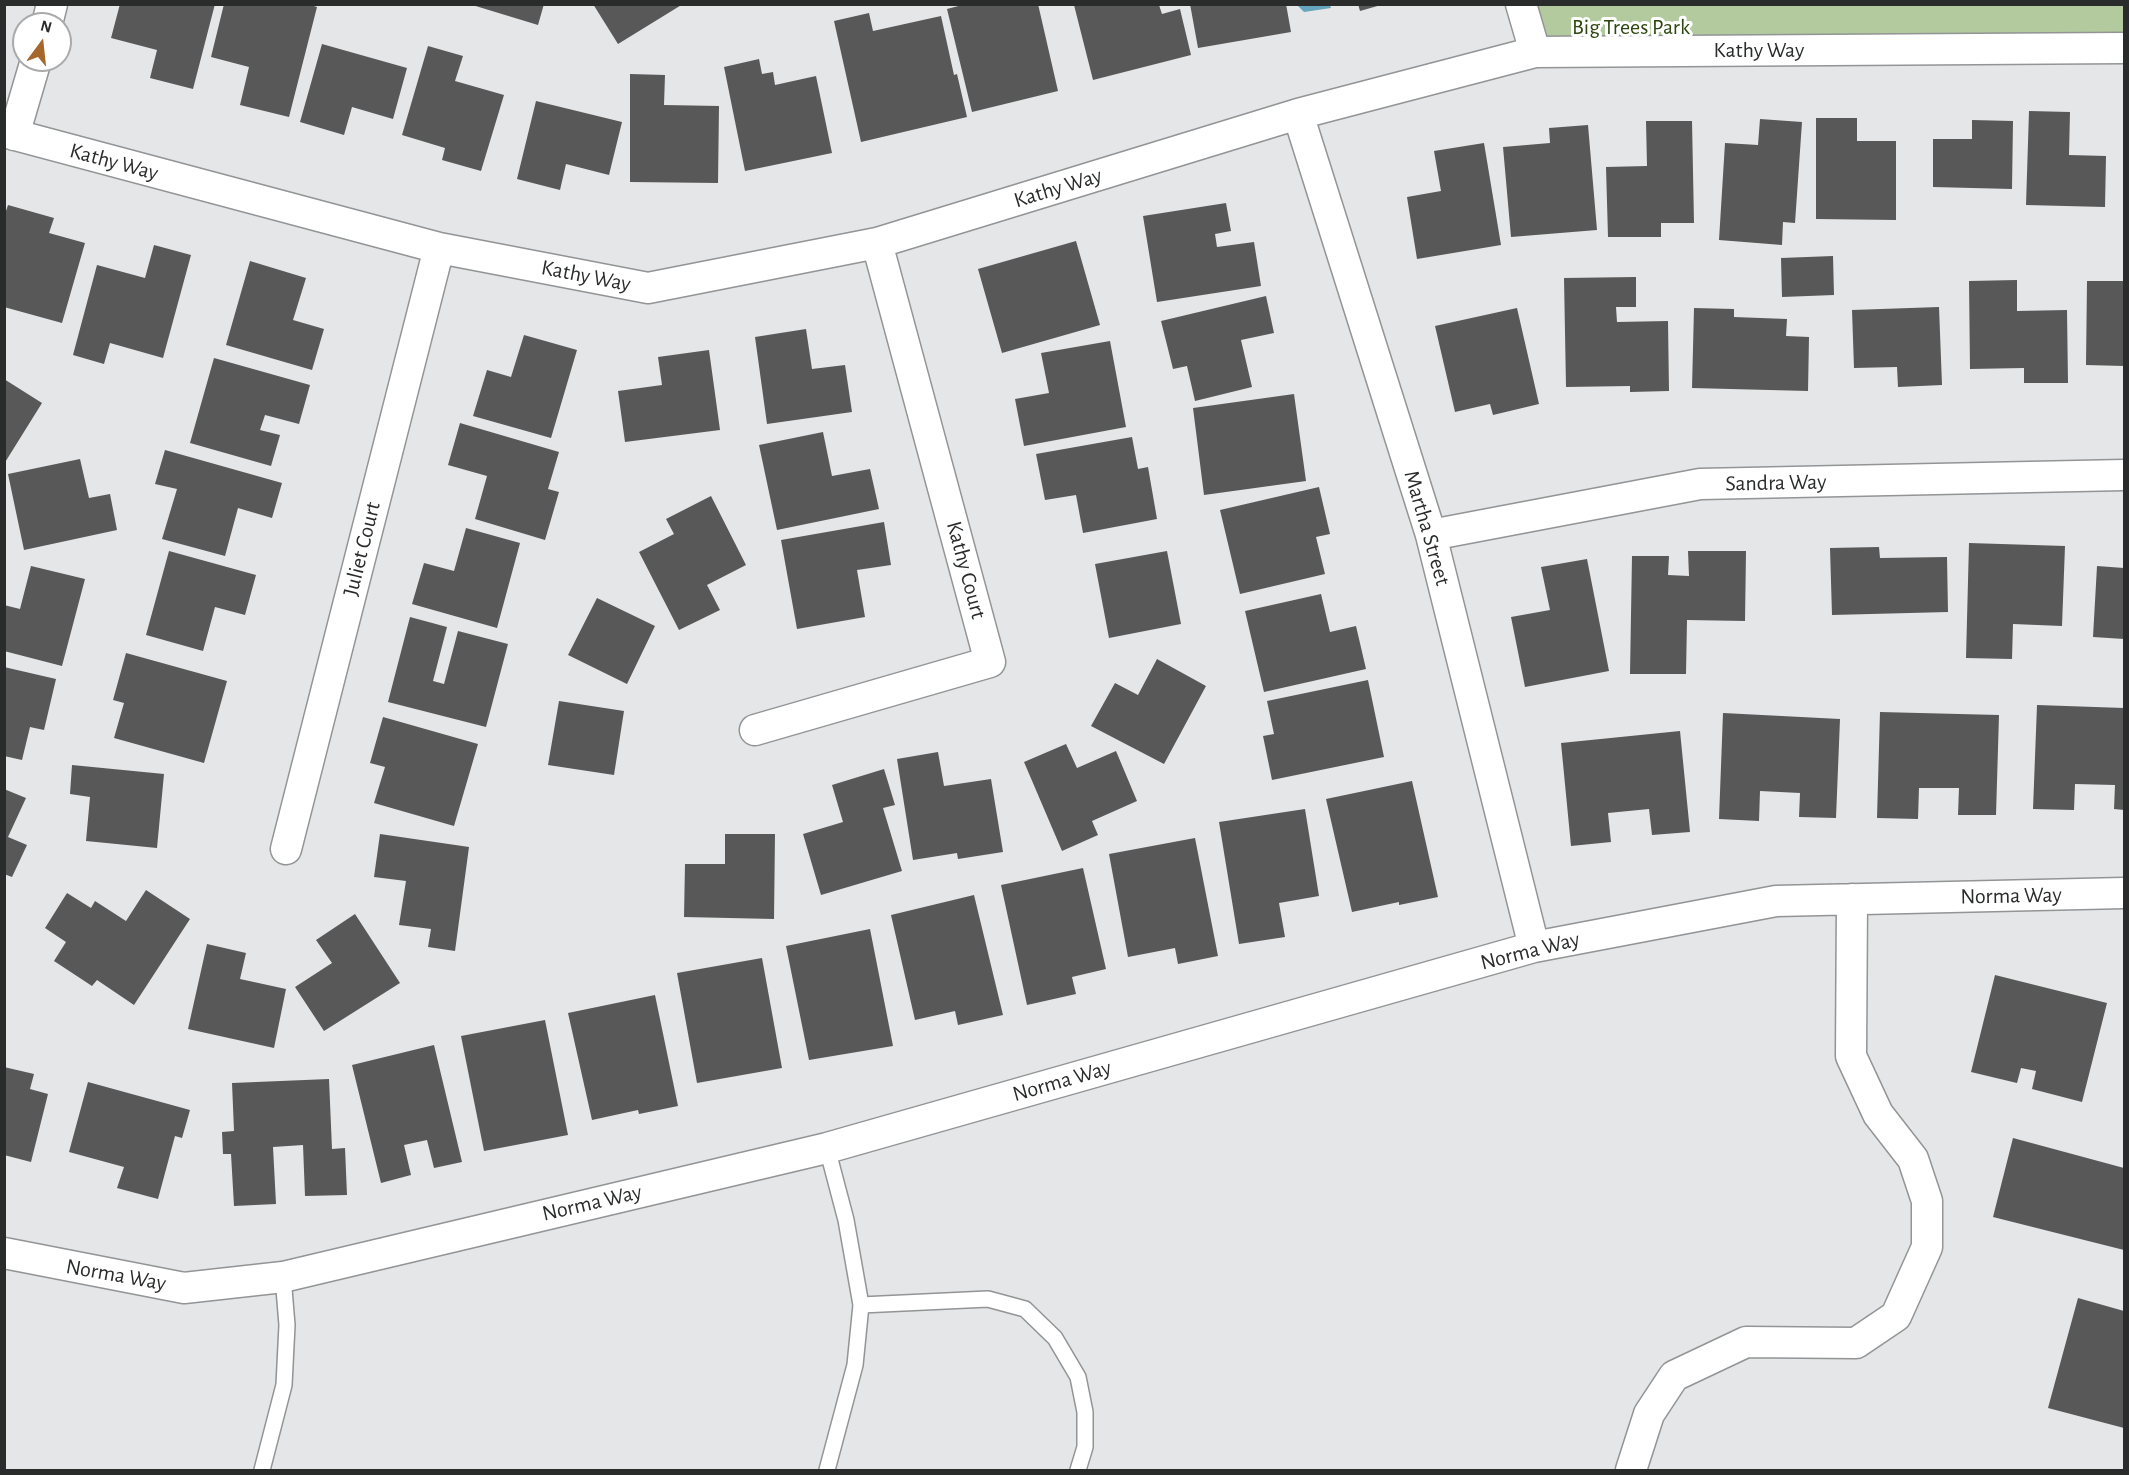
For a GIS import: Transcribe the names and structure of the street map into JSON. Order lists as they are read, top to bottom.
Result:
{
  "streets": {
    "street": [
      "Kathy Way",
      "Sandra Way",
      "Martha Street",
      "Juliet Court",
      "Kathy Court",
      "Norma Way"
    ]
  },
  "crossings": [
    ["Kathy Way", "Martha Street"],
    ["Kathy Way", "Juliet Court"],
    ["Kathy Way", "Kathy Court"],
    ["Sandra Way", "Martha Street"],
    ["Martha Street", "Norma Way"]
  ],
  "parks": ["Big Trees Park"],
  "north": "top"
}
